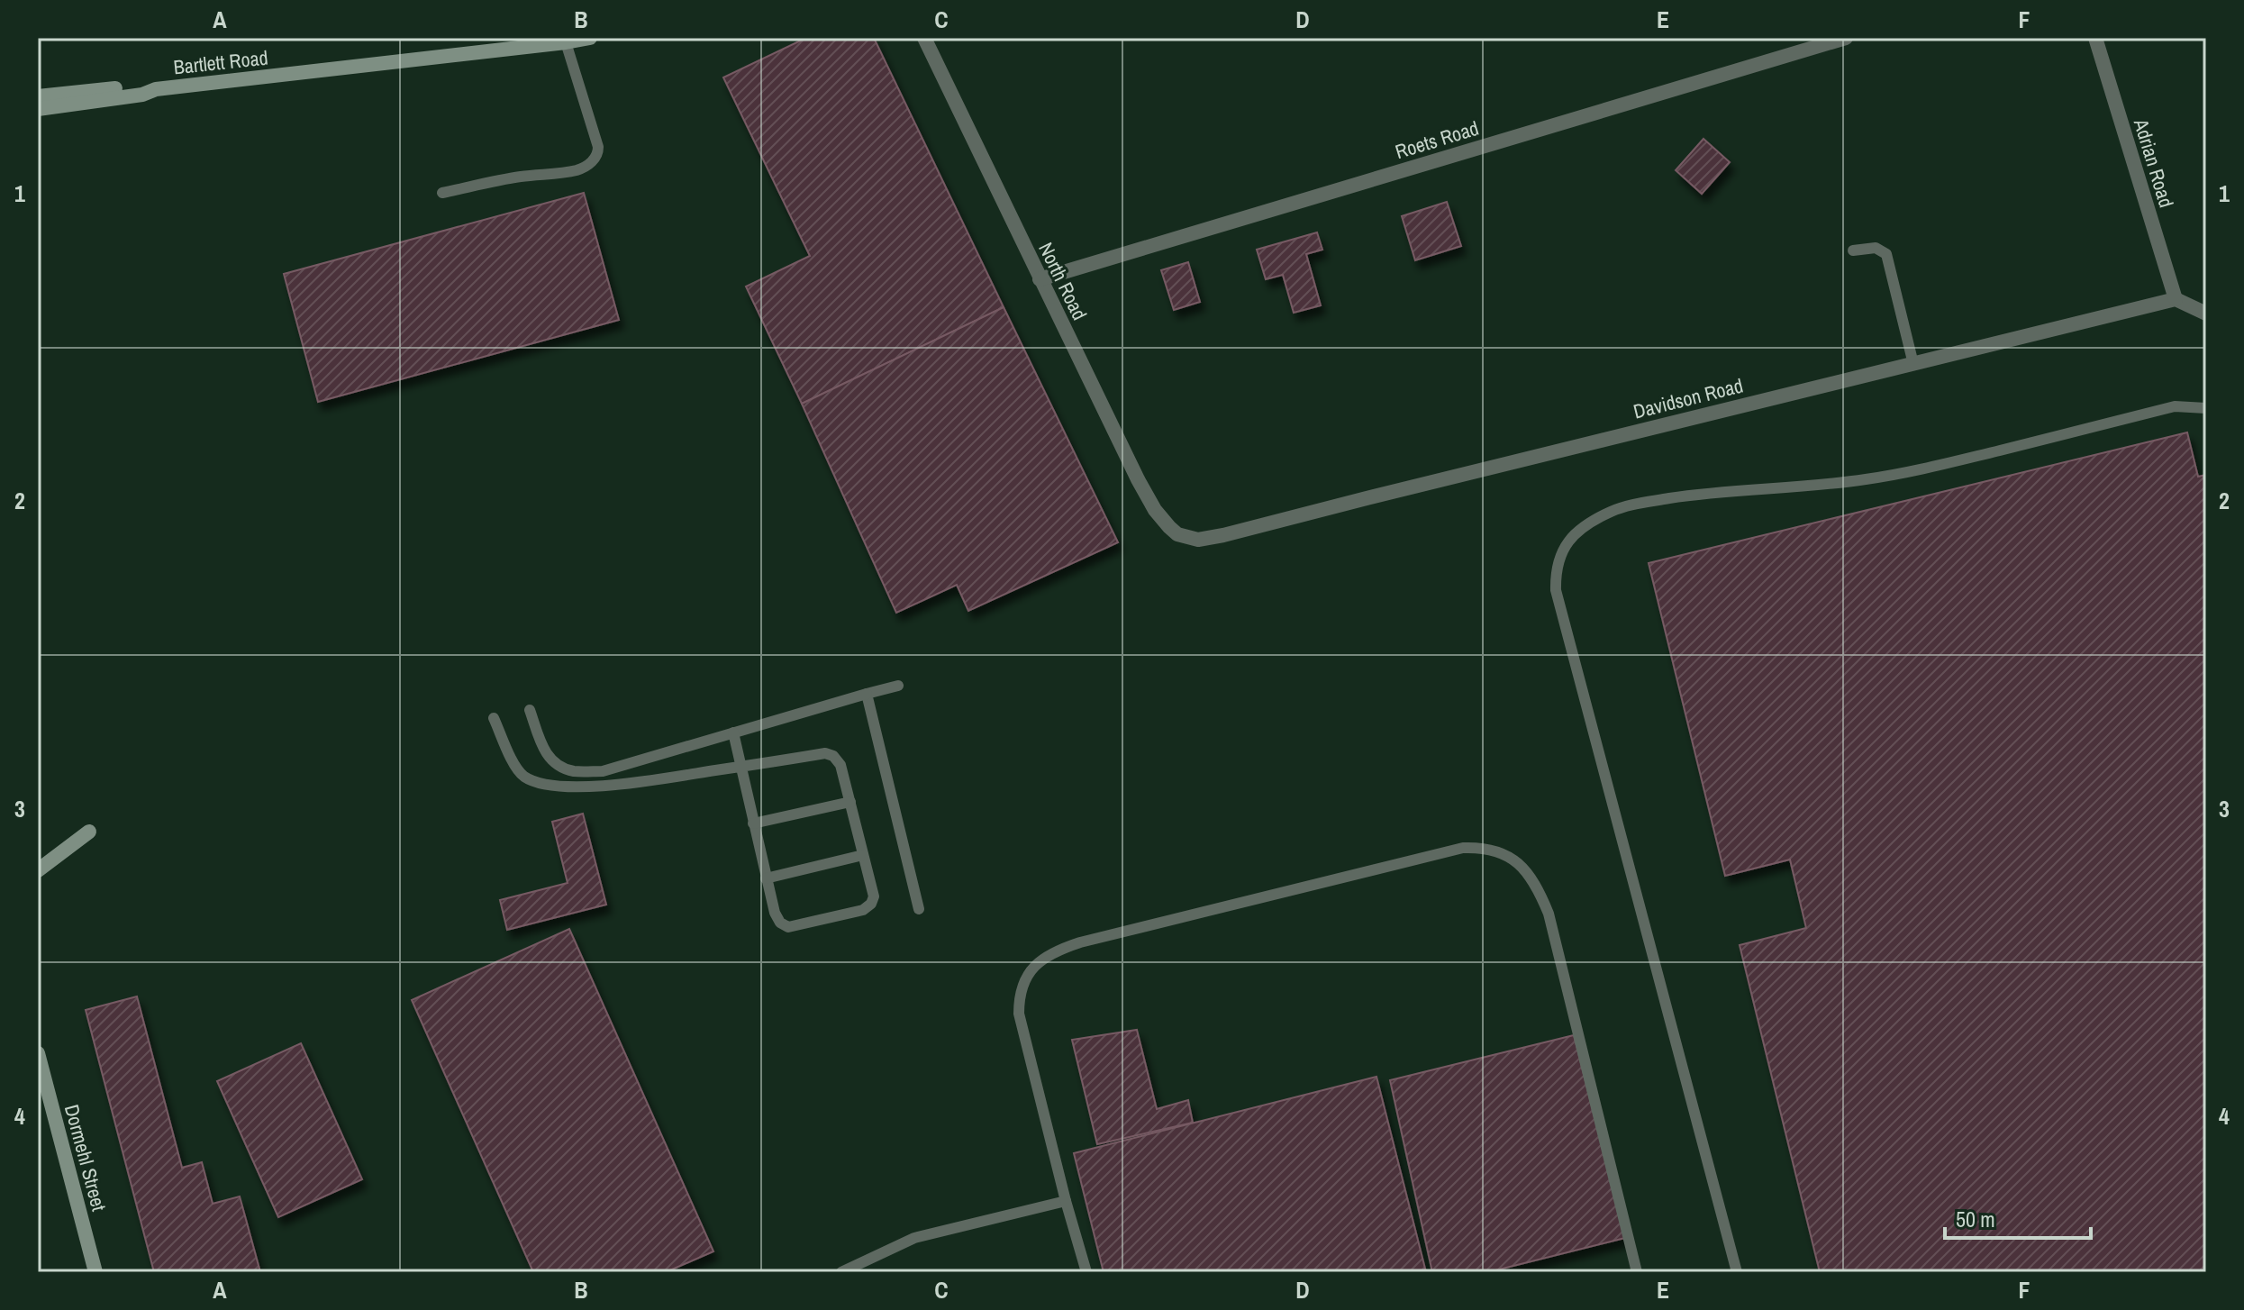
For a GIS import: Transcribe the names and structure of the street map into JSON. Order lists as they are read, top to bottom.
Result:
{
  "streets": {
    "street": [
      "Bartlett Road",
      "Roets Road",
      "Adrian Road",
      "North Road",
      "Davidson Road",
      "Dormehl Street"
    ]
  },
  "crossings": [
    ["Roets Road", "North Road"],
    ["Adrian Road", "Davidson Road"],
    ["North Road", "Davidson Road"]
  ],
  "scale_bar": "50 m",
  "grid": {
    "columns": [
      "A",
      "B",
      "C",
      "D",
      "E",
      "F"
    ],
    "rows": [
      "1",
      "2",
      "3",
      "4"
    ]
  }
}
